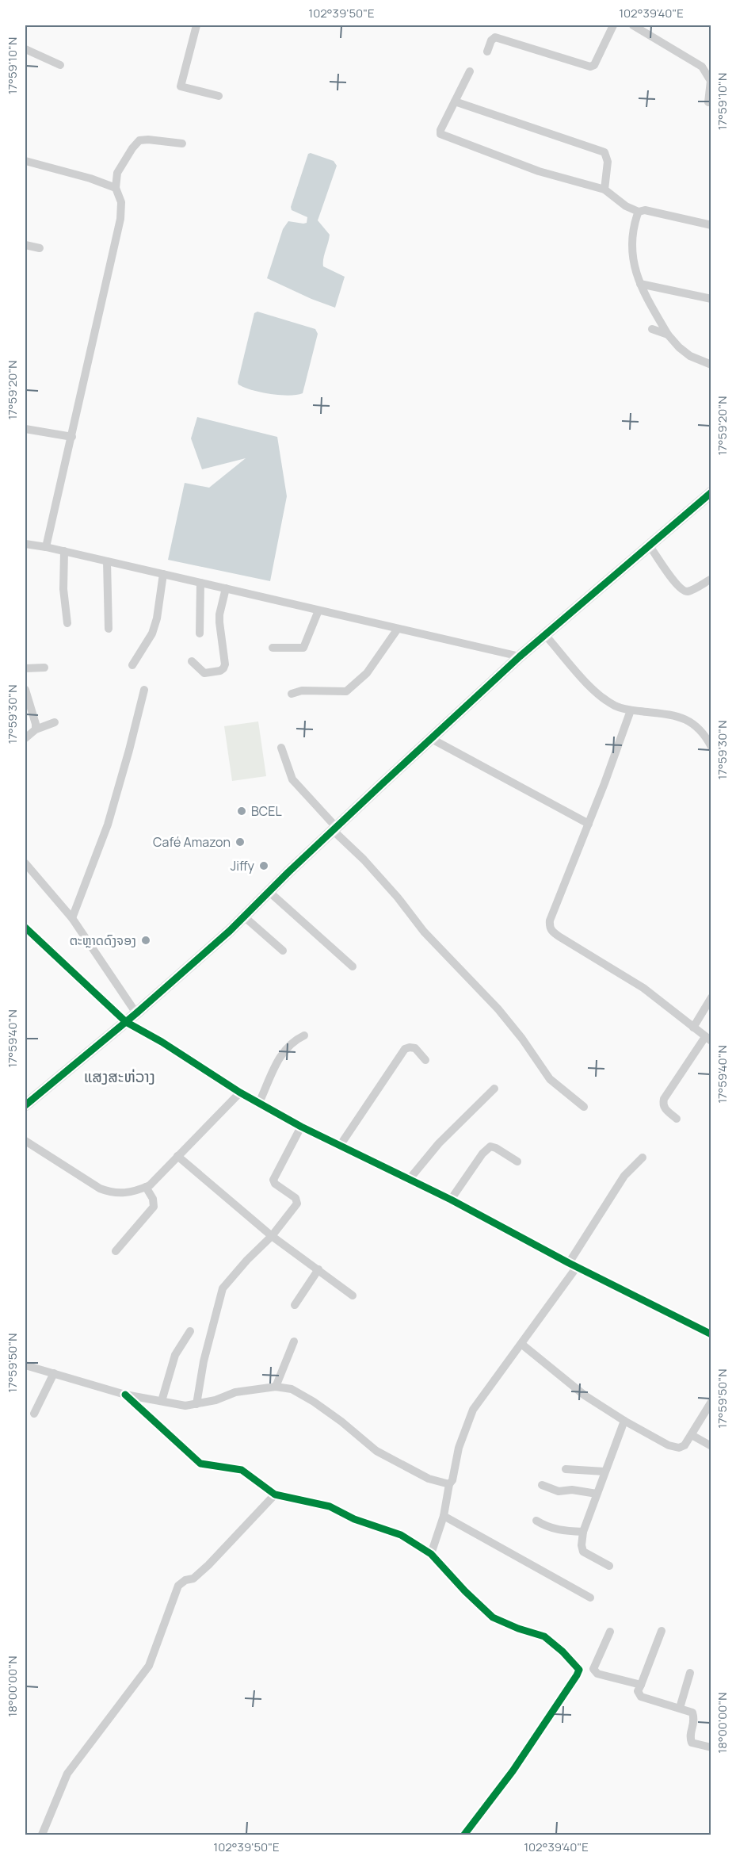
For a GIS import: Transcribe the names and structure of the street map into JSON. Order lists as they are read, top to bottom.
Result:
{
  "districts": ["ແສງສະຫ່ວາງ"],
  "places": [
    "BCEL",
    "Café Amazon",
    "Jiffy",
    "ຕະຫຼາດດົງຈອງ"
  ],
  "coordinates": [
    "102°39'50\"E",
    "102°39'40\"E",
    "17°59'10\"N",
    "17°59'20\"N",
    "17°59'30\"N",
    "17°59'40\"N",
    "17°59'50\"N",
    "18°00'00\"N"
  ]
}
